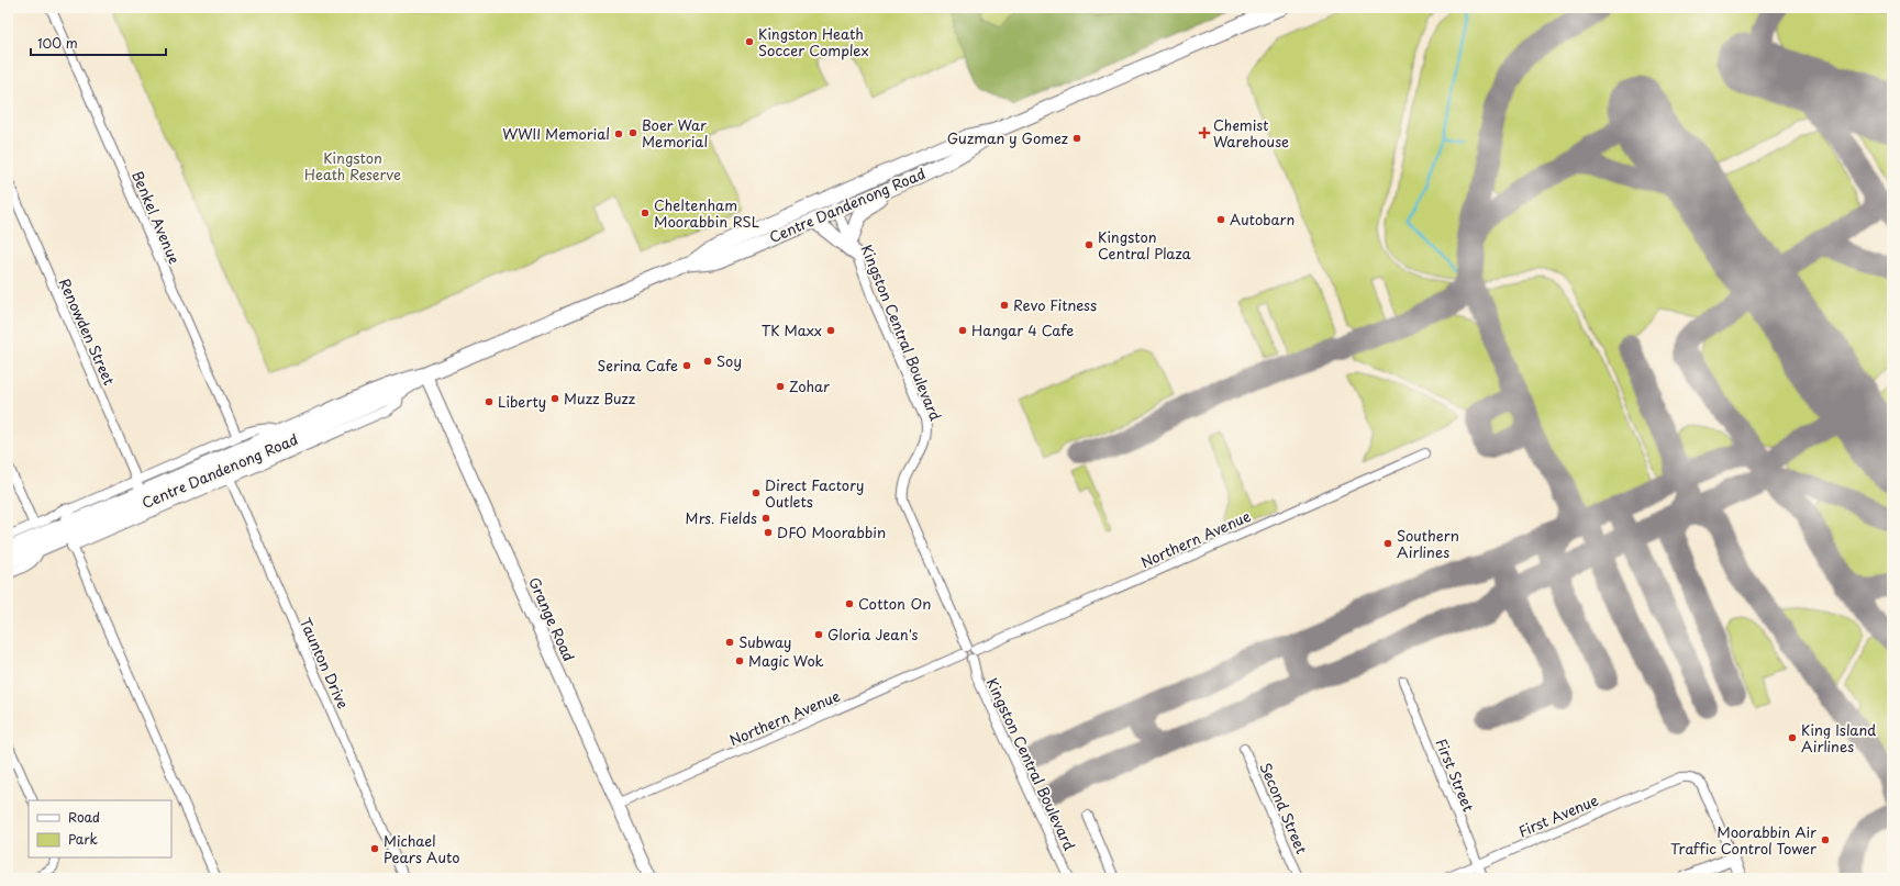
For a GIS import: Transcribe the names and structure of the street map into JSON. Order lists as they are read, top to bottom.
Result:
{
  "streets": {
    "main road": ["Centre Dandenong Road", "Grange Road"],
    "street": [
      "Benkel Avenue",
      "Renowden Street",
      "Kingston Central Boulevard",
      "Northern Avenue",
      "Taunton Drive",
      "First Street",
      "Second Street",
      "First Avenue"
    ]
  },
  "crossings": [
    ["Centre Dandenong Road", "Benkel Avenue"],
    ["Centre Dandenong Road", "Renowden Street"],
    ["Centre Dandenong Road", "Kingston Central Boulevard"],
    ["Centre Dandenong Road", "Grange Road"],
    ["Centre Dandenong Road", "Taunton Drive"],
    ["Kingston Central Boulevard", "Northern Avenue"],
    ["Northern Avenue", "Grange Road"],
    ["First Street", "First Avenue"]
  ],
  "parks": ["Kingston Heath Reserve"],
  "places": {
    "other": [
      "Kingston Heath Soccer Complex",
      "Boer War Memorial",
      "WWII Memorial",
      "Guzman y Gomez",
      "Cheltenham Moorabbin RSL",
      "Autobarn",
      "Kingston Central Plaza",
      "Revo Fitness",
      "TK Maxx",
      "Hangar 4 Cafe",
      "Soy",
      "Serina Cafe",
      "Zohar",
      "Muzz Buzz",
      "Liberty",
      "Direct Factory Outlets",
      "Mrs. Fields",
      "DFO Moorabbin",
      "Southern Airlines",
      "Cotton On",
      "Gloria Jean's",
      "Subway",
      "Magic Wok",
      "King Island Airlines",
      "Moorabbin Air Traffic Control Tower",
      "Michael Pears Auto"
    ],
    "health": ["Chemist Warehouse"]
  },
  "legend": ["Road", "Park"],
  "scale_bar": "100 m"
}
